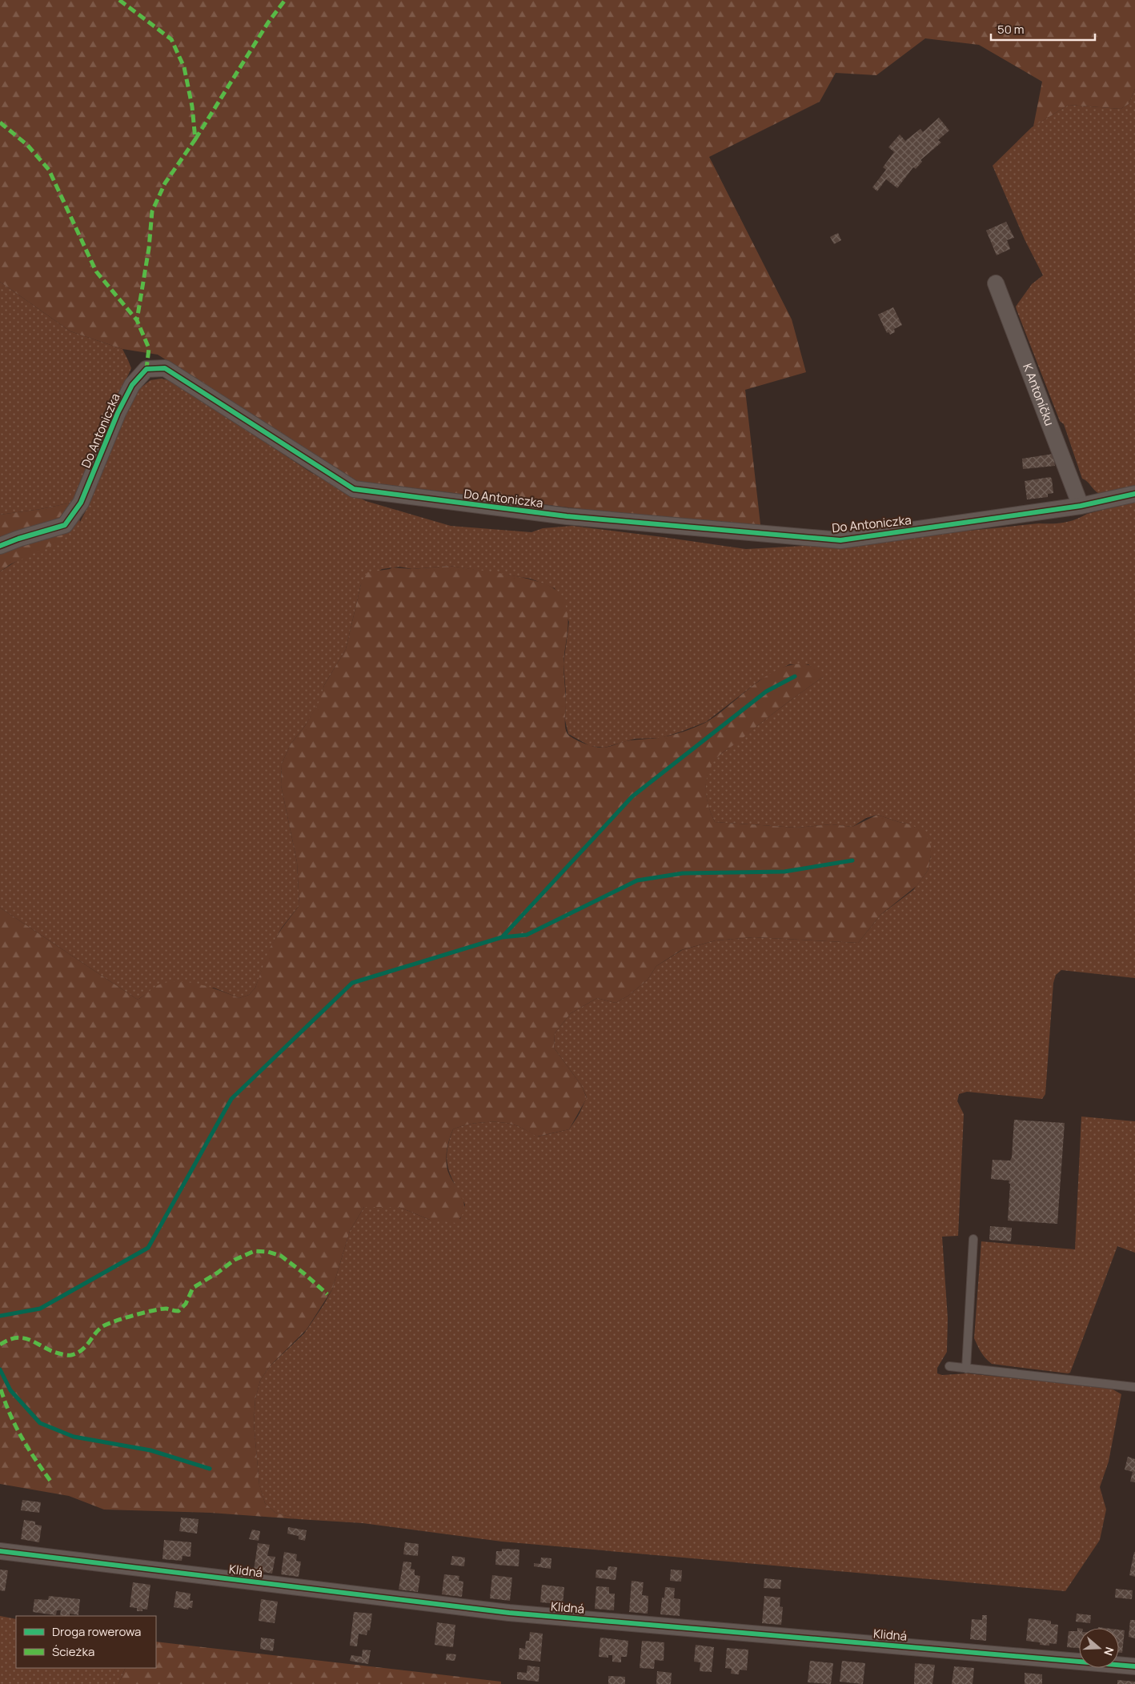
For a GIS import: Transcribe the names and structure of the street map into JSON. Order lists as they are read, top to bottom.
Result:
{
  "streets": {
    "street": ["K Antoníčku", "Do Antoniczka", "Klidná"]
  },
  "crossings": [
    ["K Antoníčku", "Do Antoniczka"]
  ],
  "legend": ["Droga rowerowa", "Ścieżka"],
  "scale_bar": "50 m",
  "north": "right"
}
